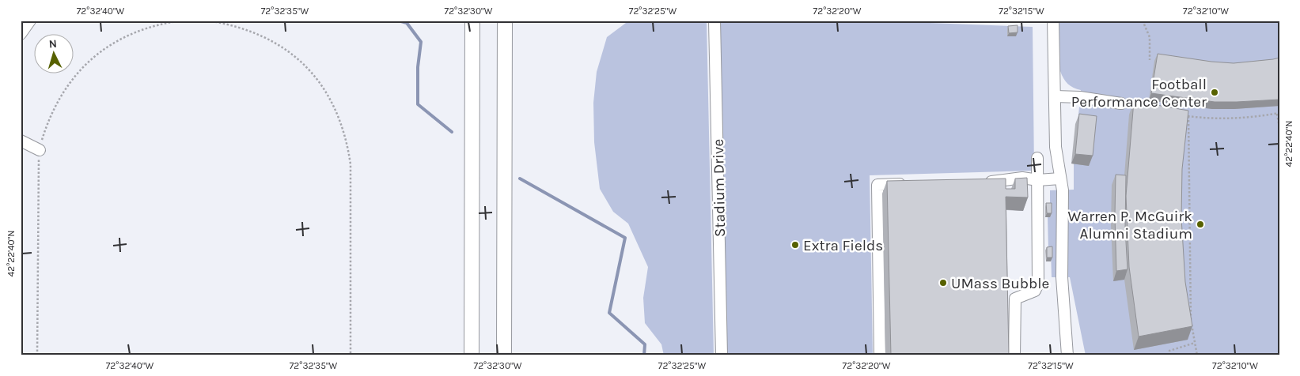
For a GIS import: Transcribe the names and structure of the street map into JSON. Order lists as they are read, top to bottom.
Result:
{
  "streets": {
    "street": ["Stadium Drive"]
  },
  "places": [
    "Football Performance Center",
    "Warren P. McGuirk Alumni Stadium",
    "Extra Fields",
    "UMass Bubble"
  ],
  "north": "top",
  "coordinates": [
    "72°32'40\"W",
    "72°32'35\"W",
    "72°32'30\"W",
    "72°32'25\"W",
    "72°32'20\"W",
    "72°32'15\"W",
    "72°32'10\"W",
    "42°22'40\"N"
  ]
}
